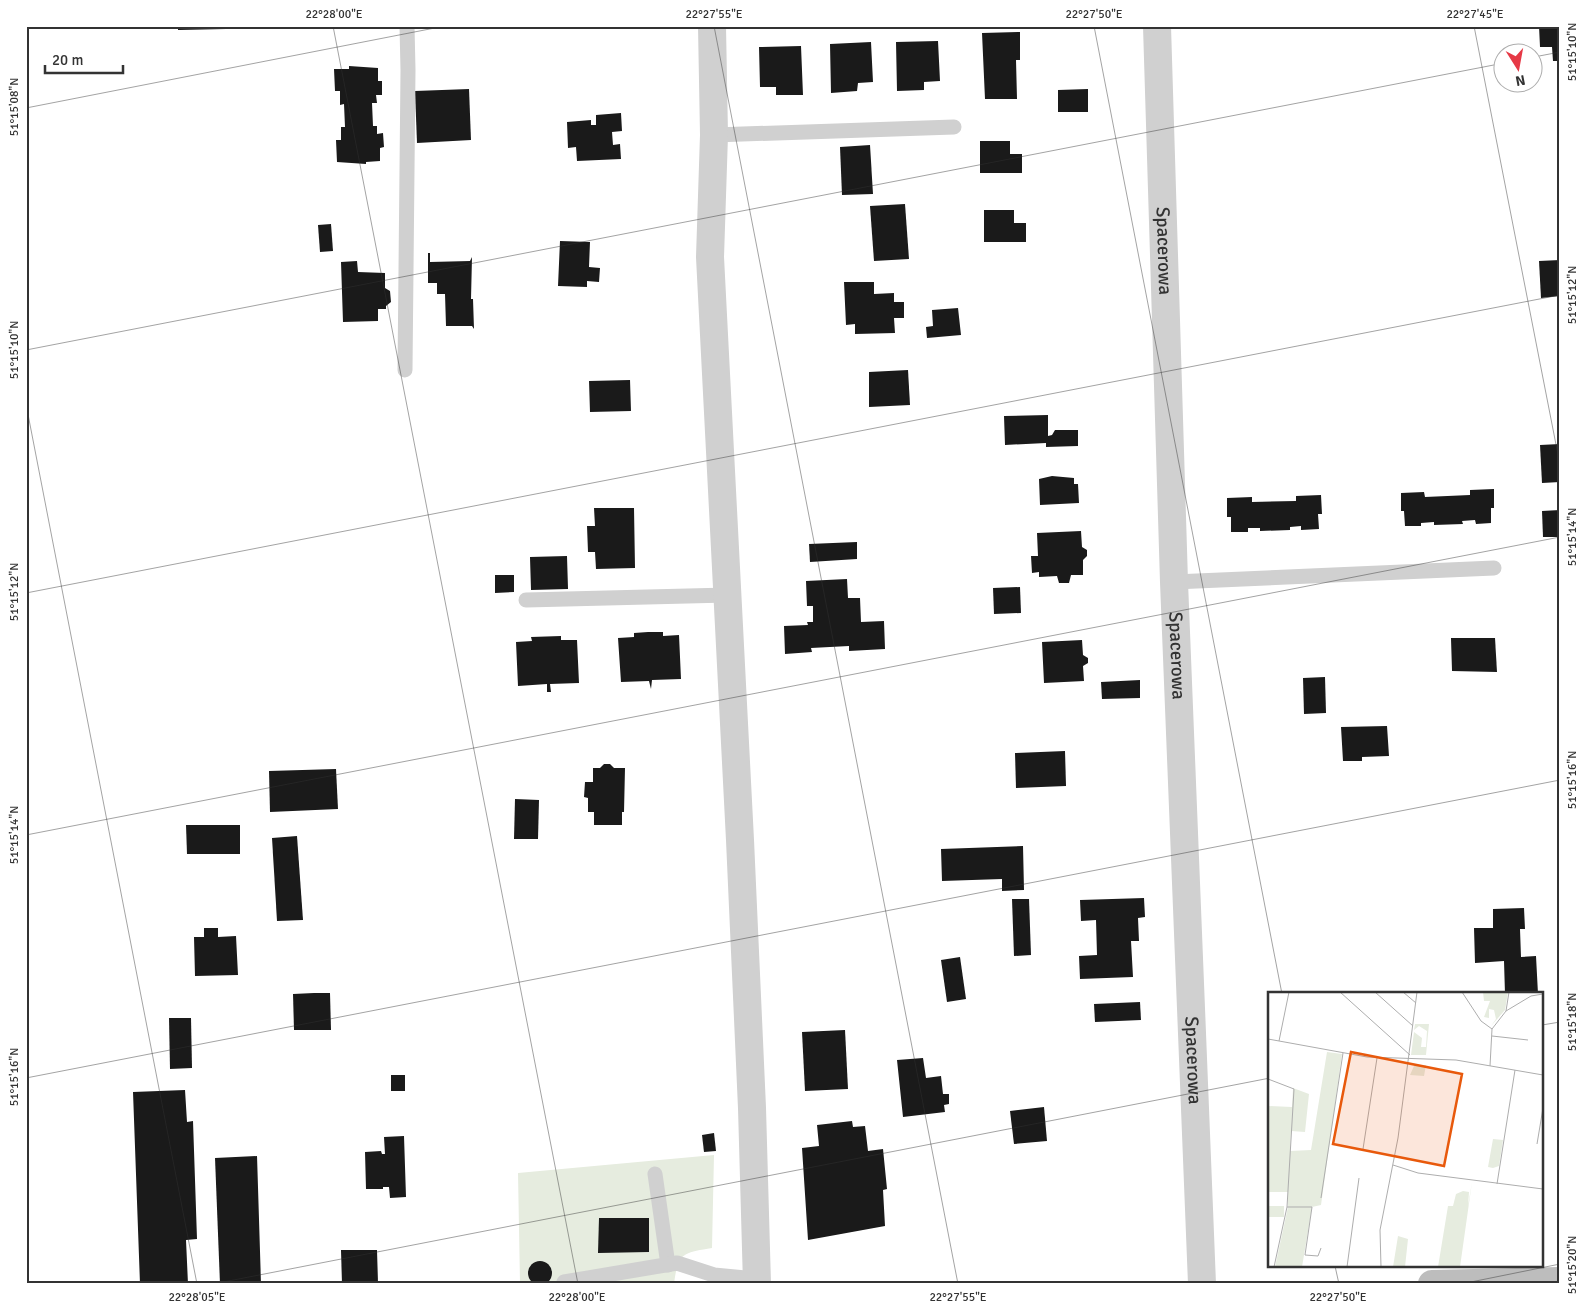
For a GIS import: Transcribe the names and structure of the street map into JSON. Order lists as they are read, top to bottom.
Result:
{
  "streets": {
    "street": ["Spacerowa"]
  },
  "scale_bar": "20 m",
  "north": "bottom",
  "coordinates": [
    "22°28'00\"E",
    "22°27'55\"E",
    "22°27'50\"E",
    "22°27'45\"E",
    "51°15'10\"N",
    "51°15'08\"N",
    "51°15'12\"N",
    "51°15'14\"N",
    "51°15'16\"N",
    "51°15'18\"N",
    "51°15'20\"N",
    "22°28'05\"E"
  ]
}
